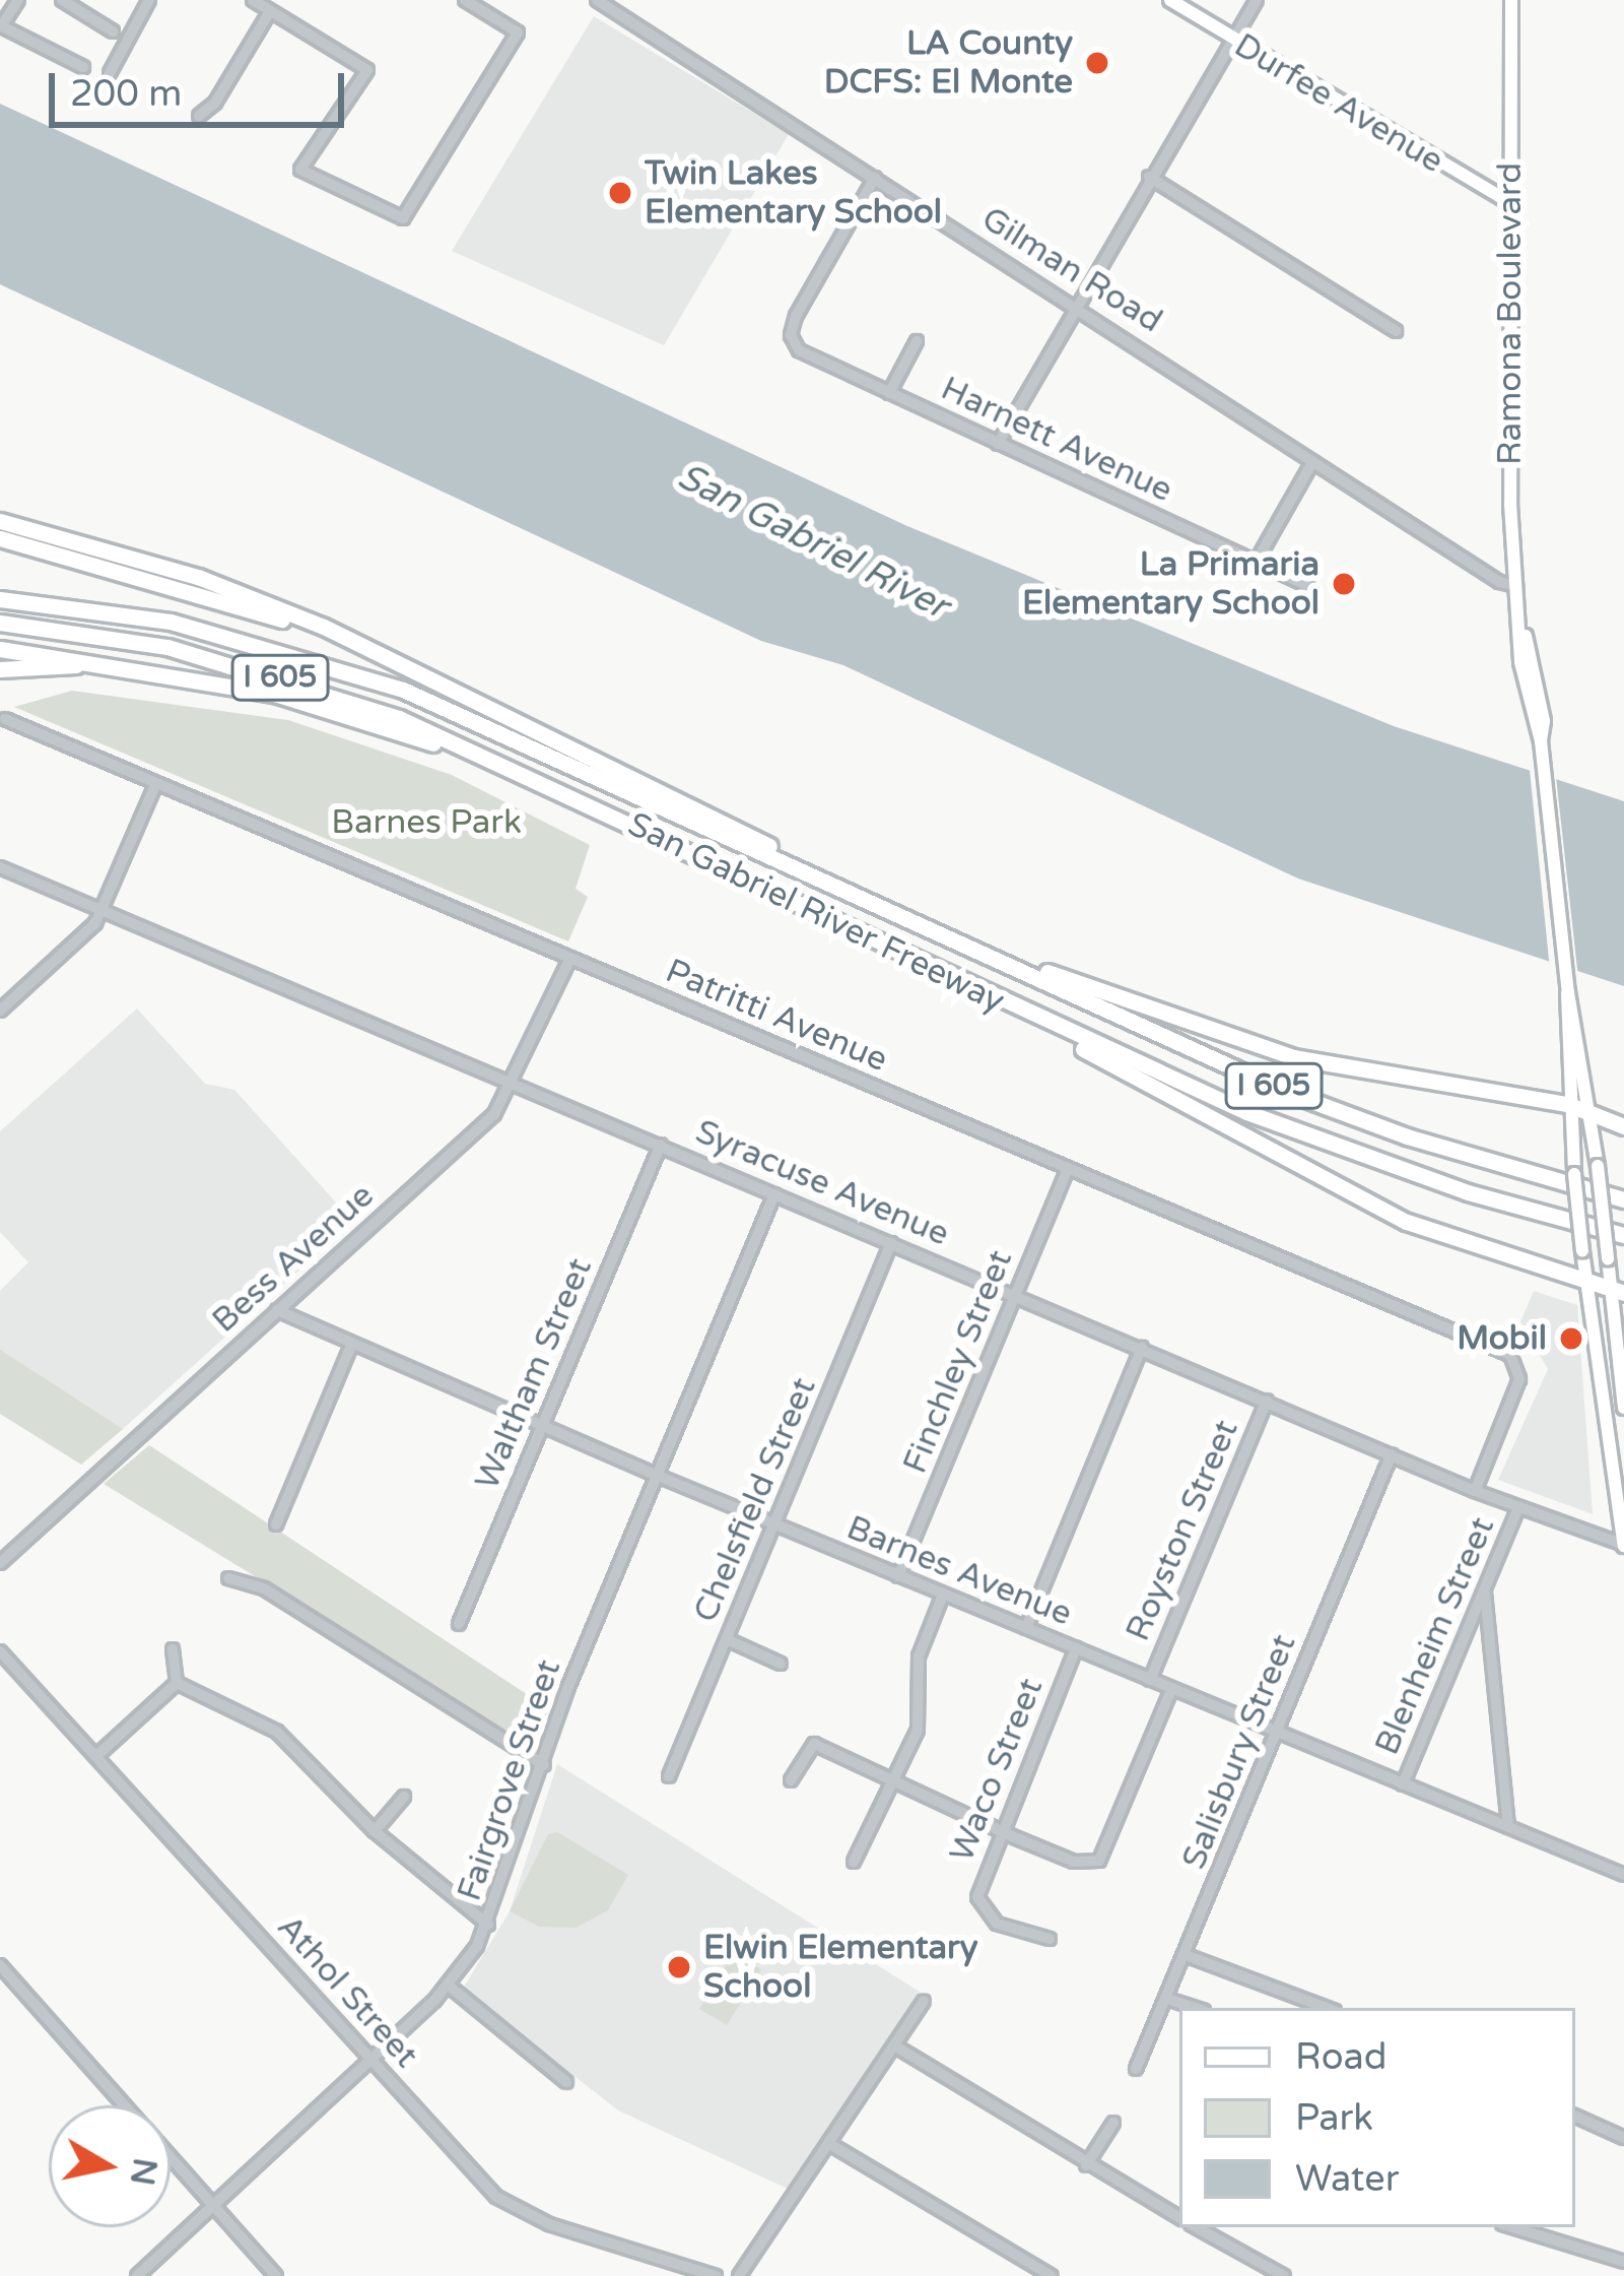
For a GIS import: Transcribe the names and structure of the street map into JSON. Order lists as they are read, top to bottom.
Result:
{
  "streets": {
    "highway": ["I 605", "San Gabriel River Freeway"],
    "main road": ["Durfee Avenue", "Ramona Boulevard"],
    "street": [
      "Gilman Road",
      "Harnett Avenue",
      "Patritti Avenue",
      "Syracuse Avenue",
      "Bess Avenue",
      "Finchley Street",
      "Waltham Street",
      "Chelsfield Street",
      "Royston Street",
      "Barnes Avenue",
      "Blenheim Street",
      "Salisbury Street",
      "Waco Street",
      "Fairgrove Street",
      "Athol Street"
    ]
  },
  "crossings": [
    ["Durfee Avenue", "Ramona Boulevard"],
    ["Gilman Road", "Ramona Boulevard"],
    ["Gilman Road", "Harnett Avenue"],
    ["Ramona Boulevard", "Syracuse Avenue"],
    ["Patritti Avenue", "Bess Avenue"],
    ["Patritti Avenue", "Finchley Street"],
    ["Patritti Avenue", "Blenheim Street"],
    ["Syracuse Avenue", "Bess Avenue"],
    ["Syracuse Avenue", "Finchley Street"],
    ["Syracuse Avenue", "Waltham Street"],
    ["Syracuse Avenue", "Chelsfield Street"],
    ["Syracuse Avenue", "Royston Street"],
    ["Syracuse Avenue", "Blenheim Street"],
    ["Syracuse Avenue", "Salisbury Street"],
    ["Syracuse Avenue", "Fairgrove Street"],
    ["Bess Avenue", "Barnes Avenue"],
    ["Finchley Street", "Barnes Avenue"],
    ["Waltham Street", "Barnes Avenue"],
    ["Chelsfield Street", "Barnes Avenue"],
    ["Royston Street", "Barnes Avenue"],
    ["Royston Street", "Waco Street"],
    ["Barnes Avenue", "Blenheim Street"],
    ["Barnes Avenue", "Salisbury Street"],
    ["Barnes Avenue", "Waco Street"],
    ["Barnes Avenue", "Fairgrove Street"],
    ["Fairgrove Street", "Athol Street"]
  ],
  "water": ["San Gabriel River"],
  "parks": ["Barnes Park"],
  "places": [
    "LA County DCFS: El Monte",
    "Twin Lakes Elementary School",
    "La Primaria Elementary School",
    "Mobil",
    "Elwin Elementary School"
  ],
  "legend": ["Road", "Park", "Water"],
  "scale_bar": "200 m",
  "north": "right"
}
